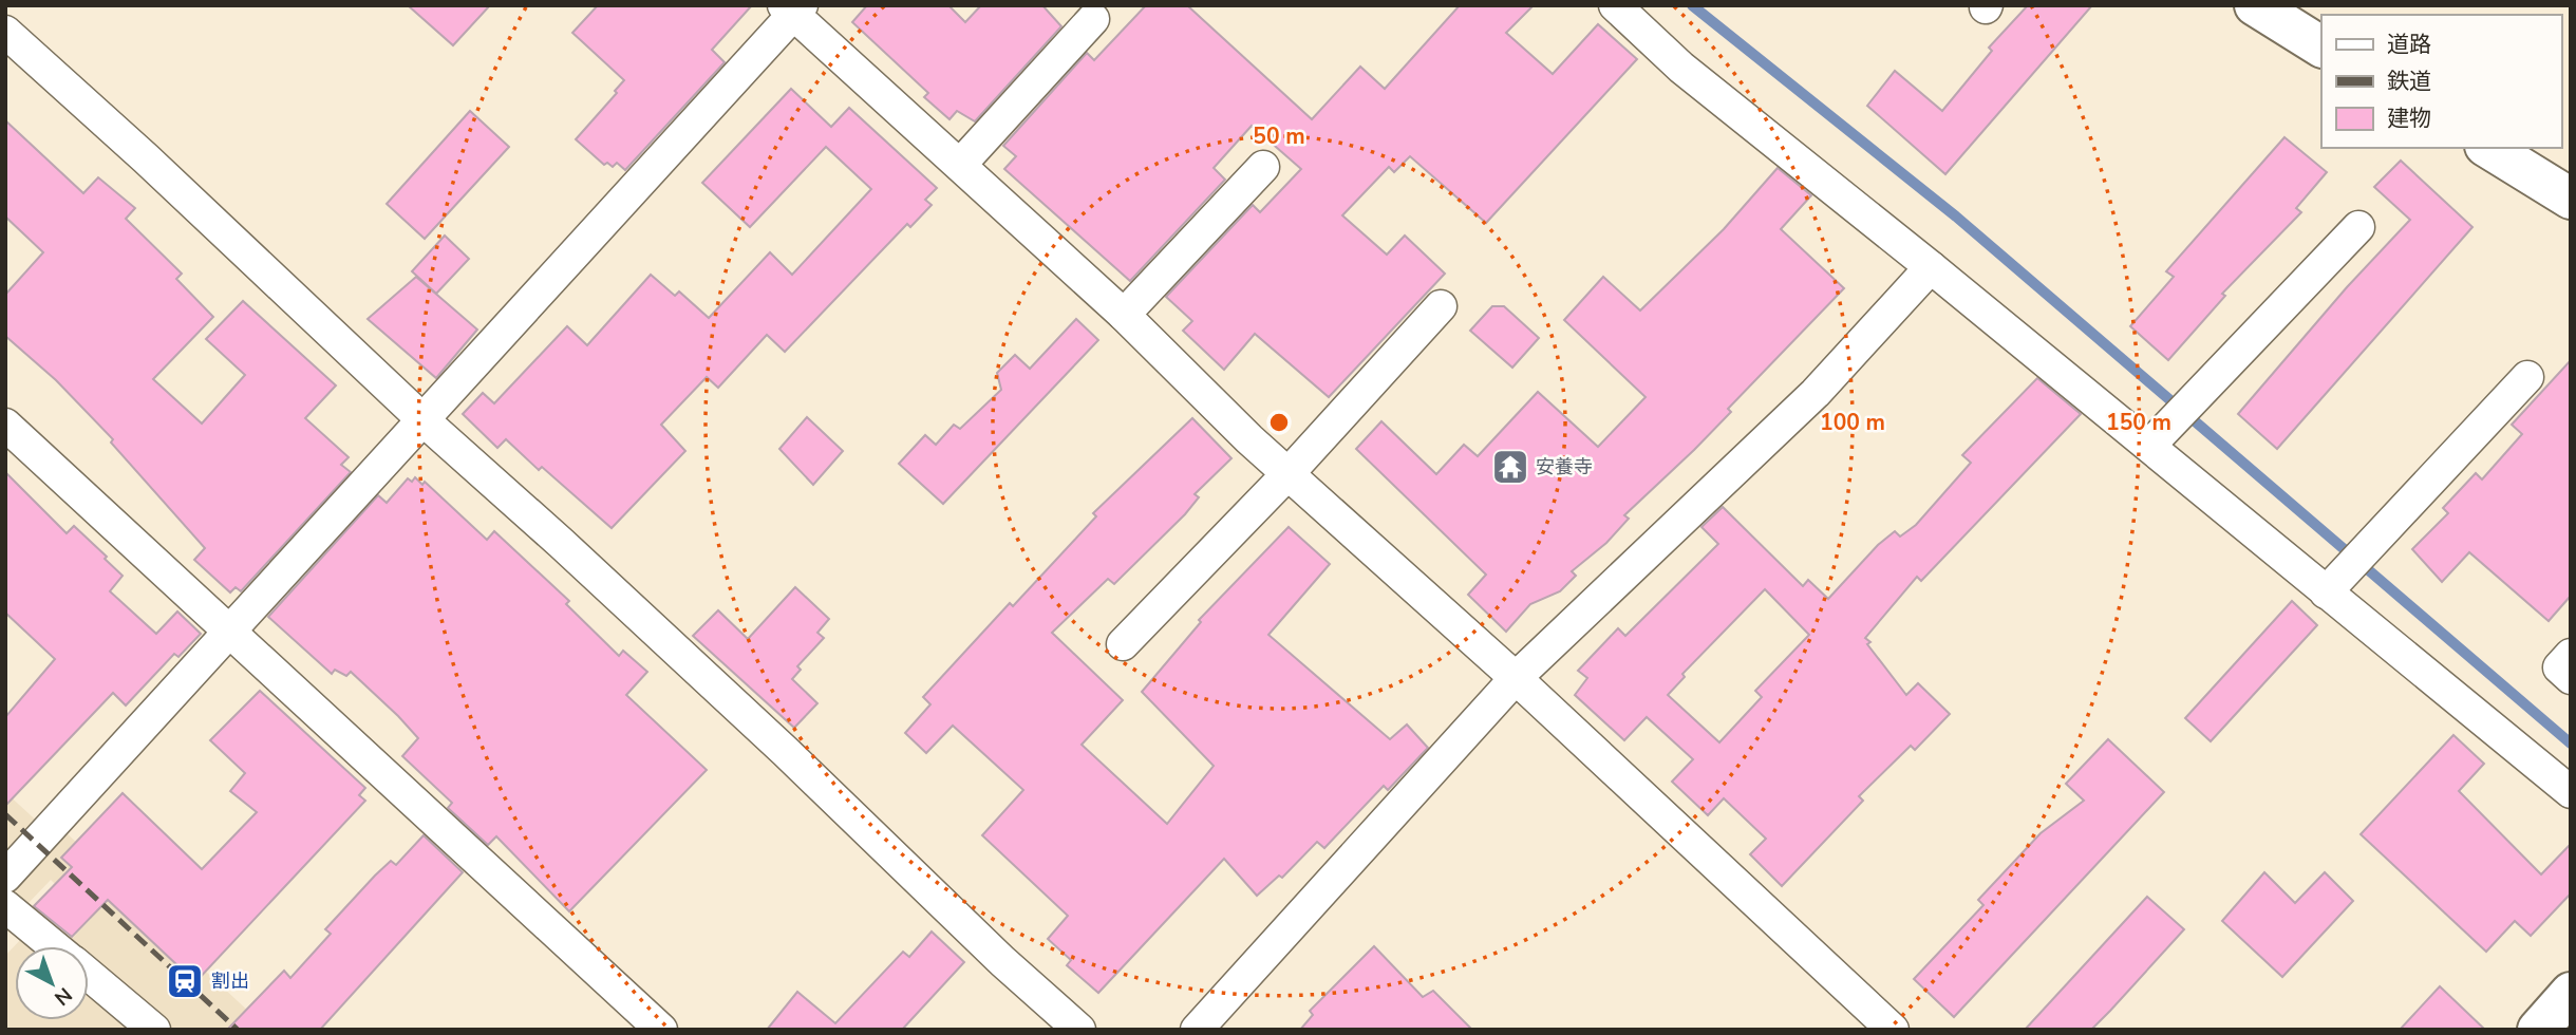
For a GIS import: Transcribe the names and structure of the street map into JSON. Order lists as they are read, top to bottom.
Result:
{
  "places": {
    "temple": ["安養寺"],
    "station": ["割出"]
  },
  "legend": ["道路", "鉄道", "建物"],
  "north": "bottom right",
  "rings": ["50 m", "100 m", "150 m"]
}
